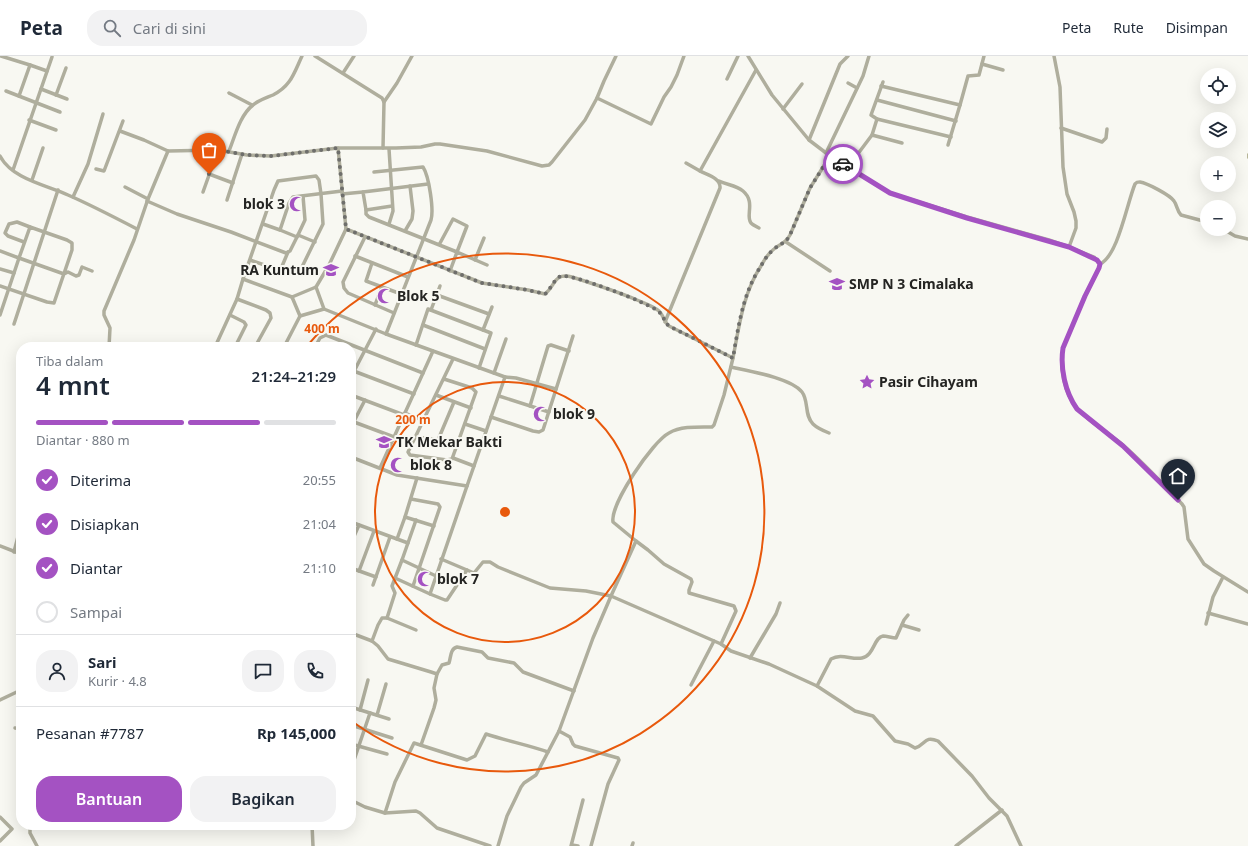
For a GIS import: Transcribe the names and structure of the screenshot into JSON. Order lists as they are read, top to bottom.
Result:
{
  "places": {
    "mosque": [
      "blok 3",
      "Blok 5",
      "blok 9",
      "blok 8",
      "blok 7"
    ],
    "school or university": ["RA Kuntum", "SMP N 3 Cimalaka", "TK Mekar Bakti"],
    "place": ["Pasir Cihayam"]
  },
  "page": {
    "header": "Peta",
    "search": "Cari di sini",
    "nav": ["Peta", "Rute", "Disimpan"],
    "map_buttons": ["+", "−"],
    "heading": ["4 mnt", "Tiba dalam", "21:24–21:29"],
    "panel": [
      "Sari",
      "Kurir · 4.8",
      "Pesanan #7787",
      "Rp 145,000"
    ],
    "bar": "Diantar · 880 m",
    "list": [
      ["Diterima", "20:55"],
      ["Disiapkan", "21:04"],
      ["Diantar", "21:10"],
      "Sampai"
    ],
    "buttons": ["Bantuan", "Bagikan"]
  },
  "rings": ["400 m", "200 m"]
}
